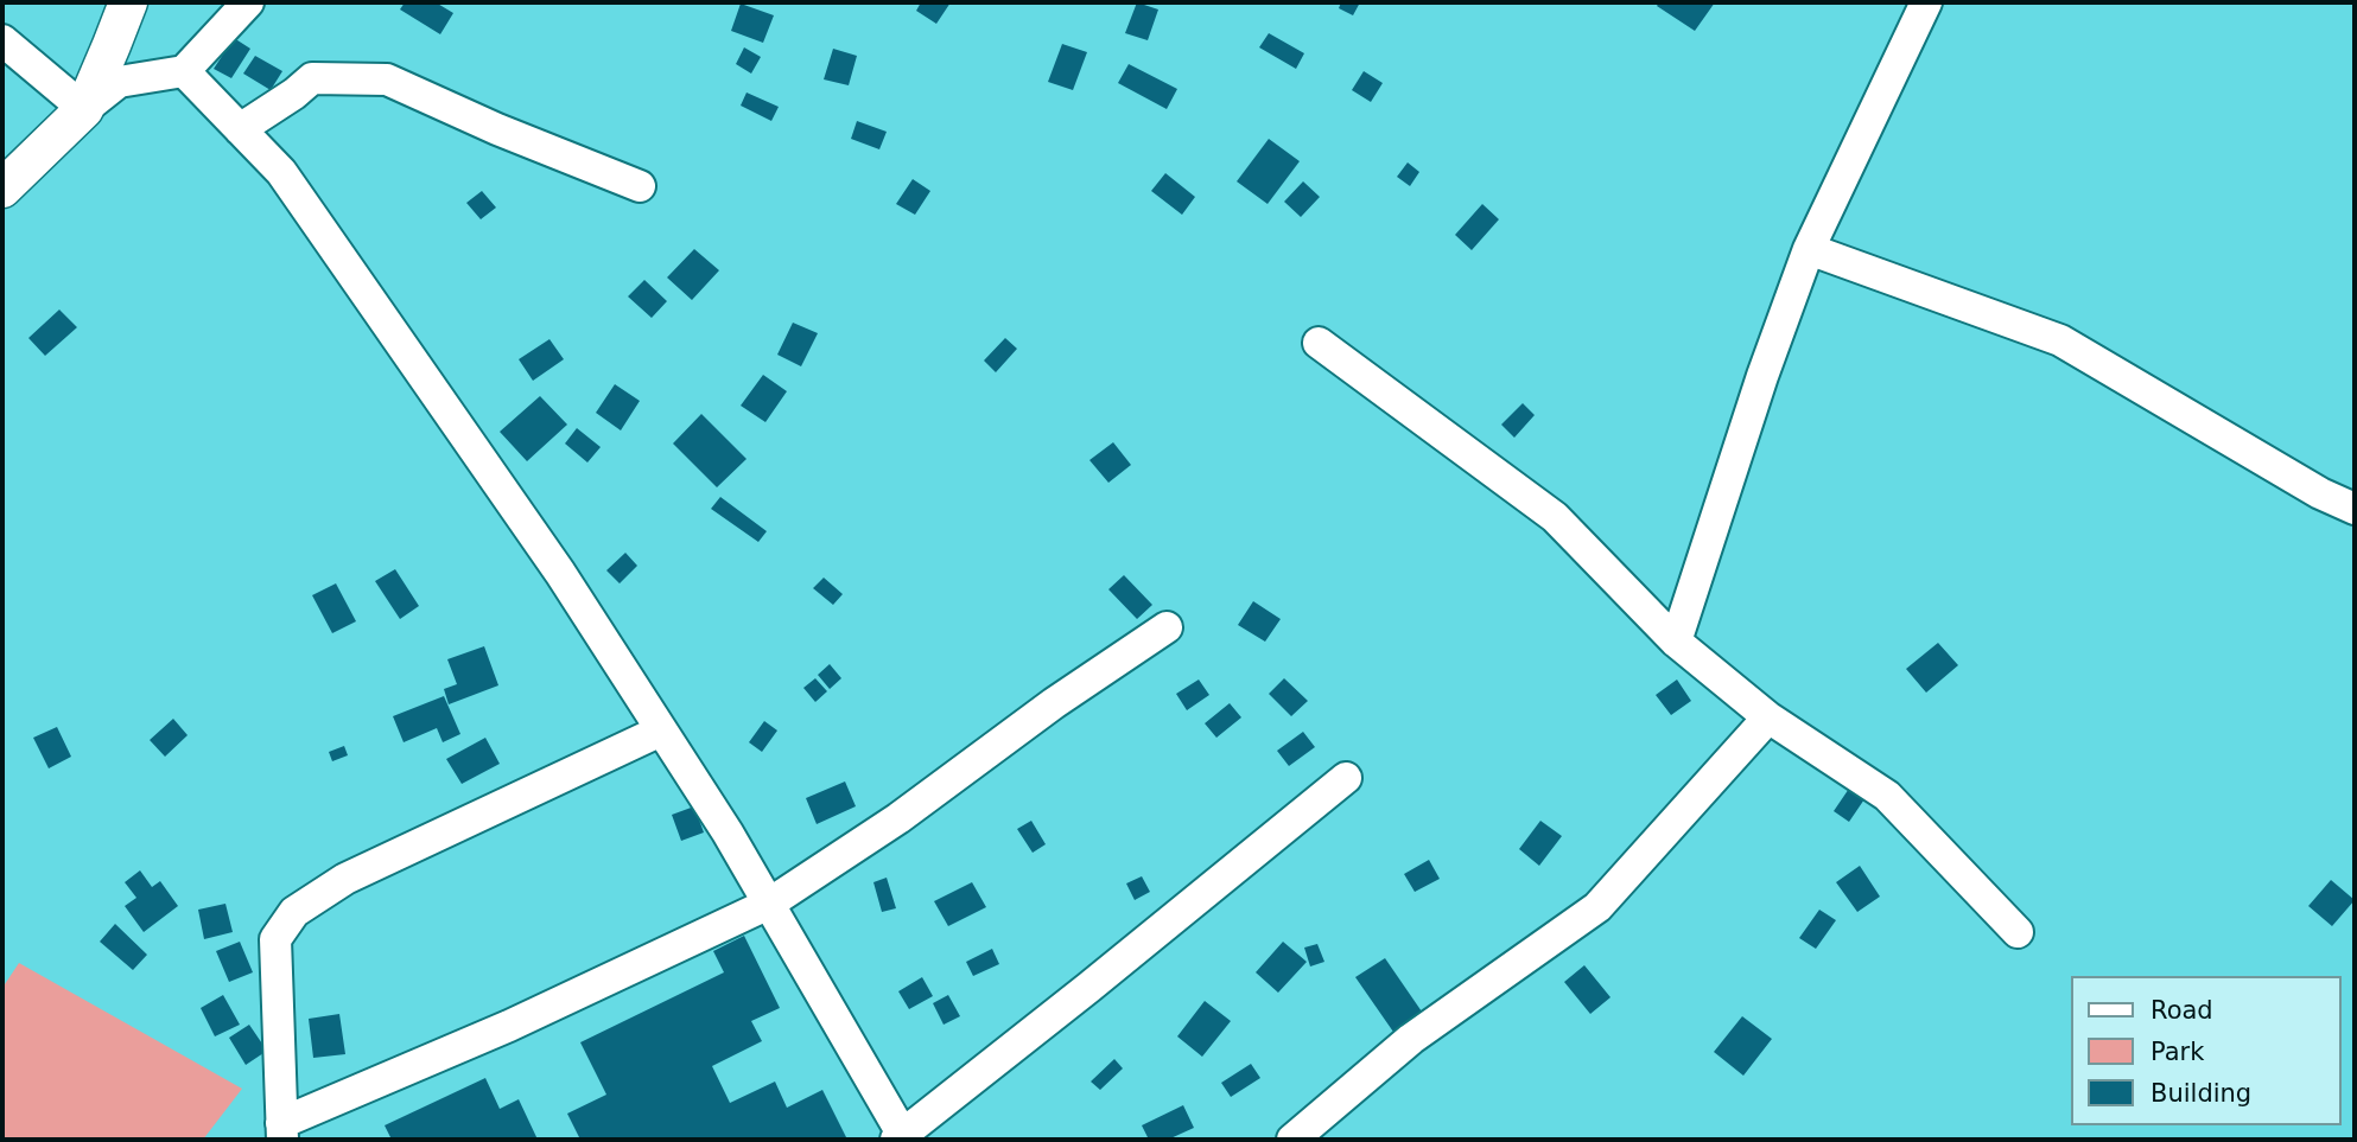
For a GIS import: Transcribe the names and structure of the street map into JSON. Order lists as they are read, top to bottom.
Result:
{
  "legend": ["Road", "Park", "Building"]
}
